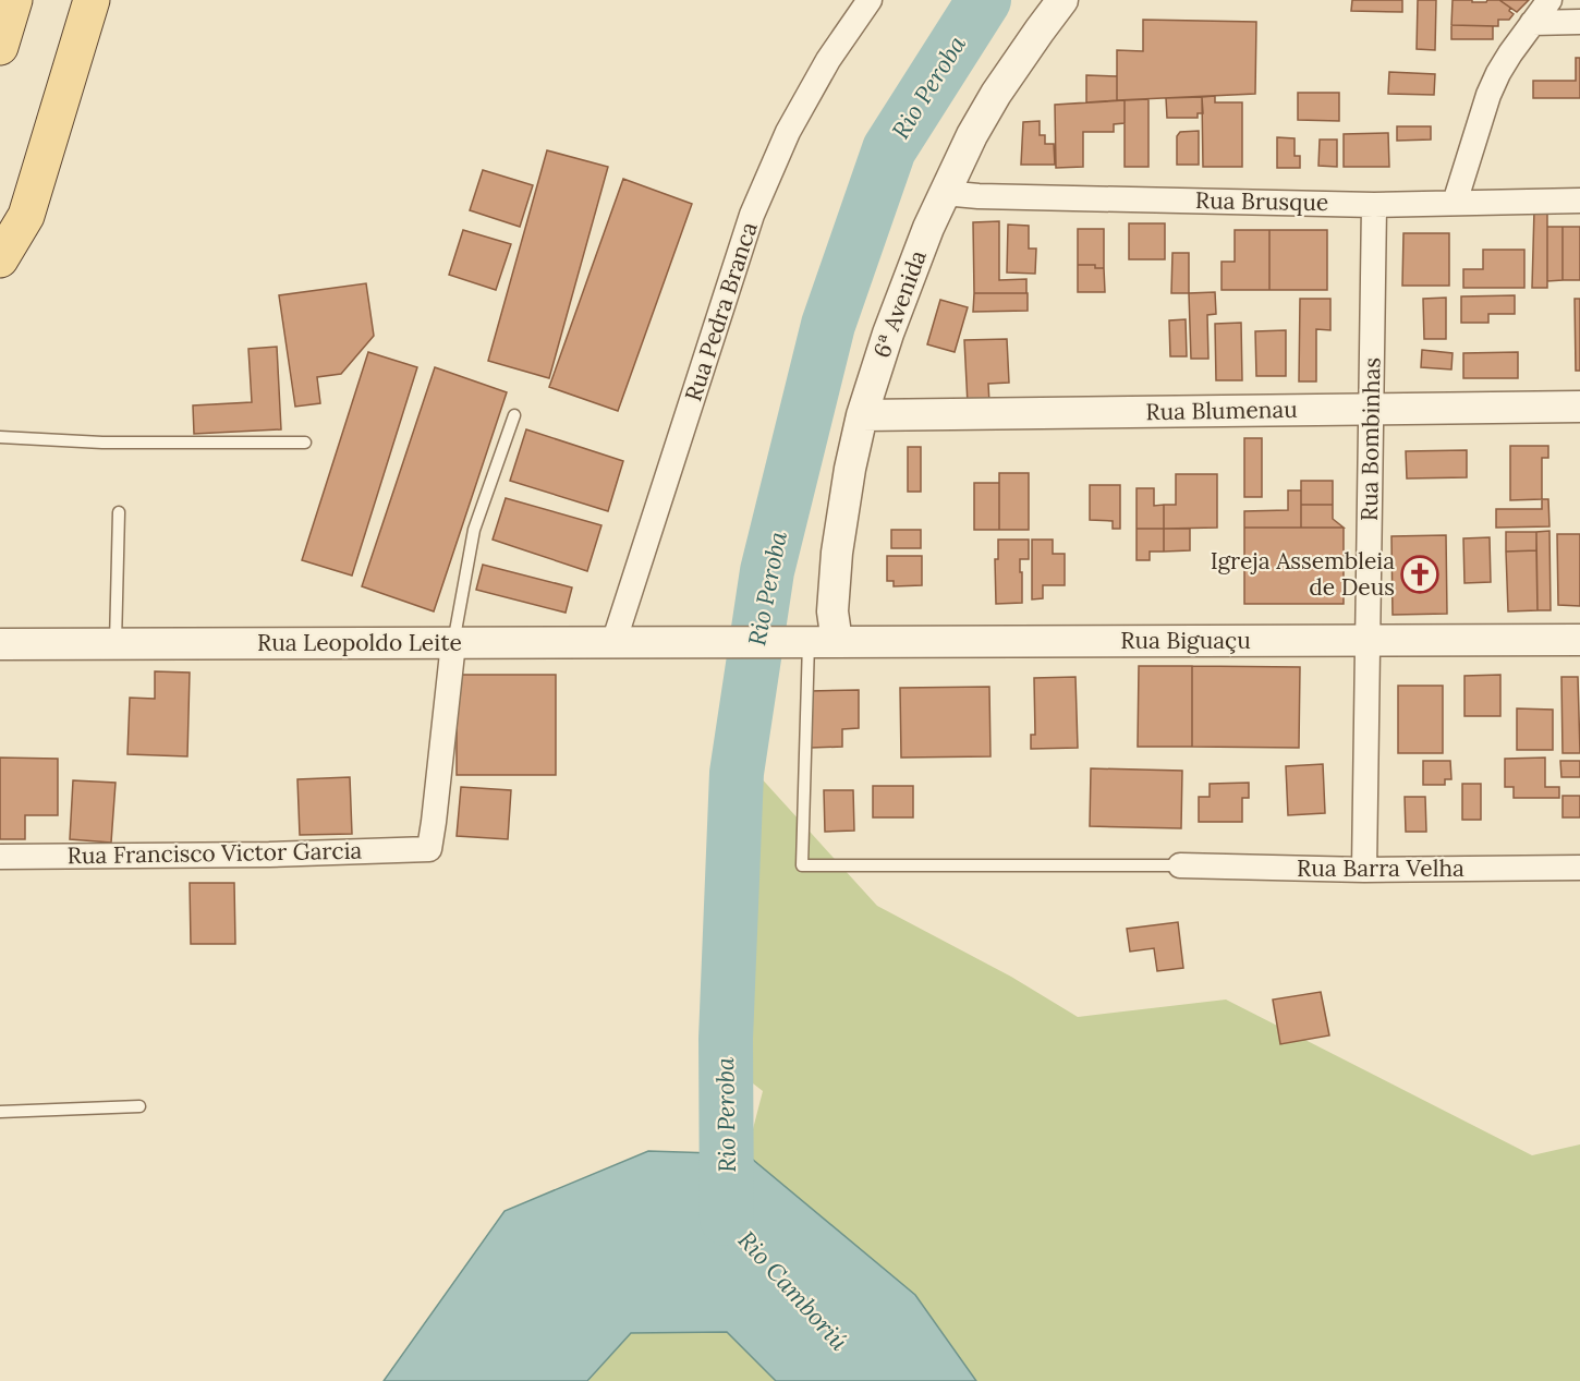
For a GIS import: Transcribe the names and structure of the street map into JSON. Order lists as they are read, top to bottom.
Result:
{
  "streets": {
    "street": [
      "Rua Brusque",
      "6ª Avenida",
      "Rua Pedra Branca",
      "Rua Blumenau",
      "Rua Bombinhas",
      "Rua Biguaçu",
      "Rua Leopoldo Leite",
      "Rua Francisco Victor Garcia",
      "Rua Barra Velha"
    ]
  },
  "crossings": [
    ["Rua Brusque", "6ª Avenida"],
    ["Rua Brusque", "Rua Bombinhas"],
    ["6ª Avenida", "Rua Blumenau"],
    ["6ª Avenida", "Rua Biguaçu"],
    ["Rua Pedra Branca", "Rua Leopoldo Leite"],
    ["Rua Blumenau", "Rua Bombinhas"],
    ["Rua Bombinhas", "Rua Biguaçu"],
    ["Rua Bombinhas", "Rua Barra Velha"],
    ["Rua Biguaçu", "Rua Leopoldo Leite"],
    ["Rua Leopoldo Leite", "Rua Francisco Victor Garcia"]
  ],
  "water": ["Rio Peroba", "Rio Camboriú"],
  "places": {
    "church": ["Igreja Assembleia de Deus"]
  }
}
